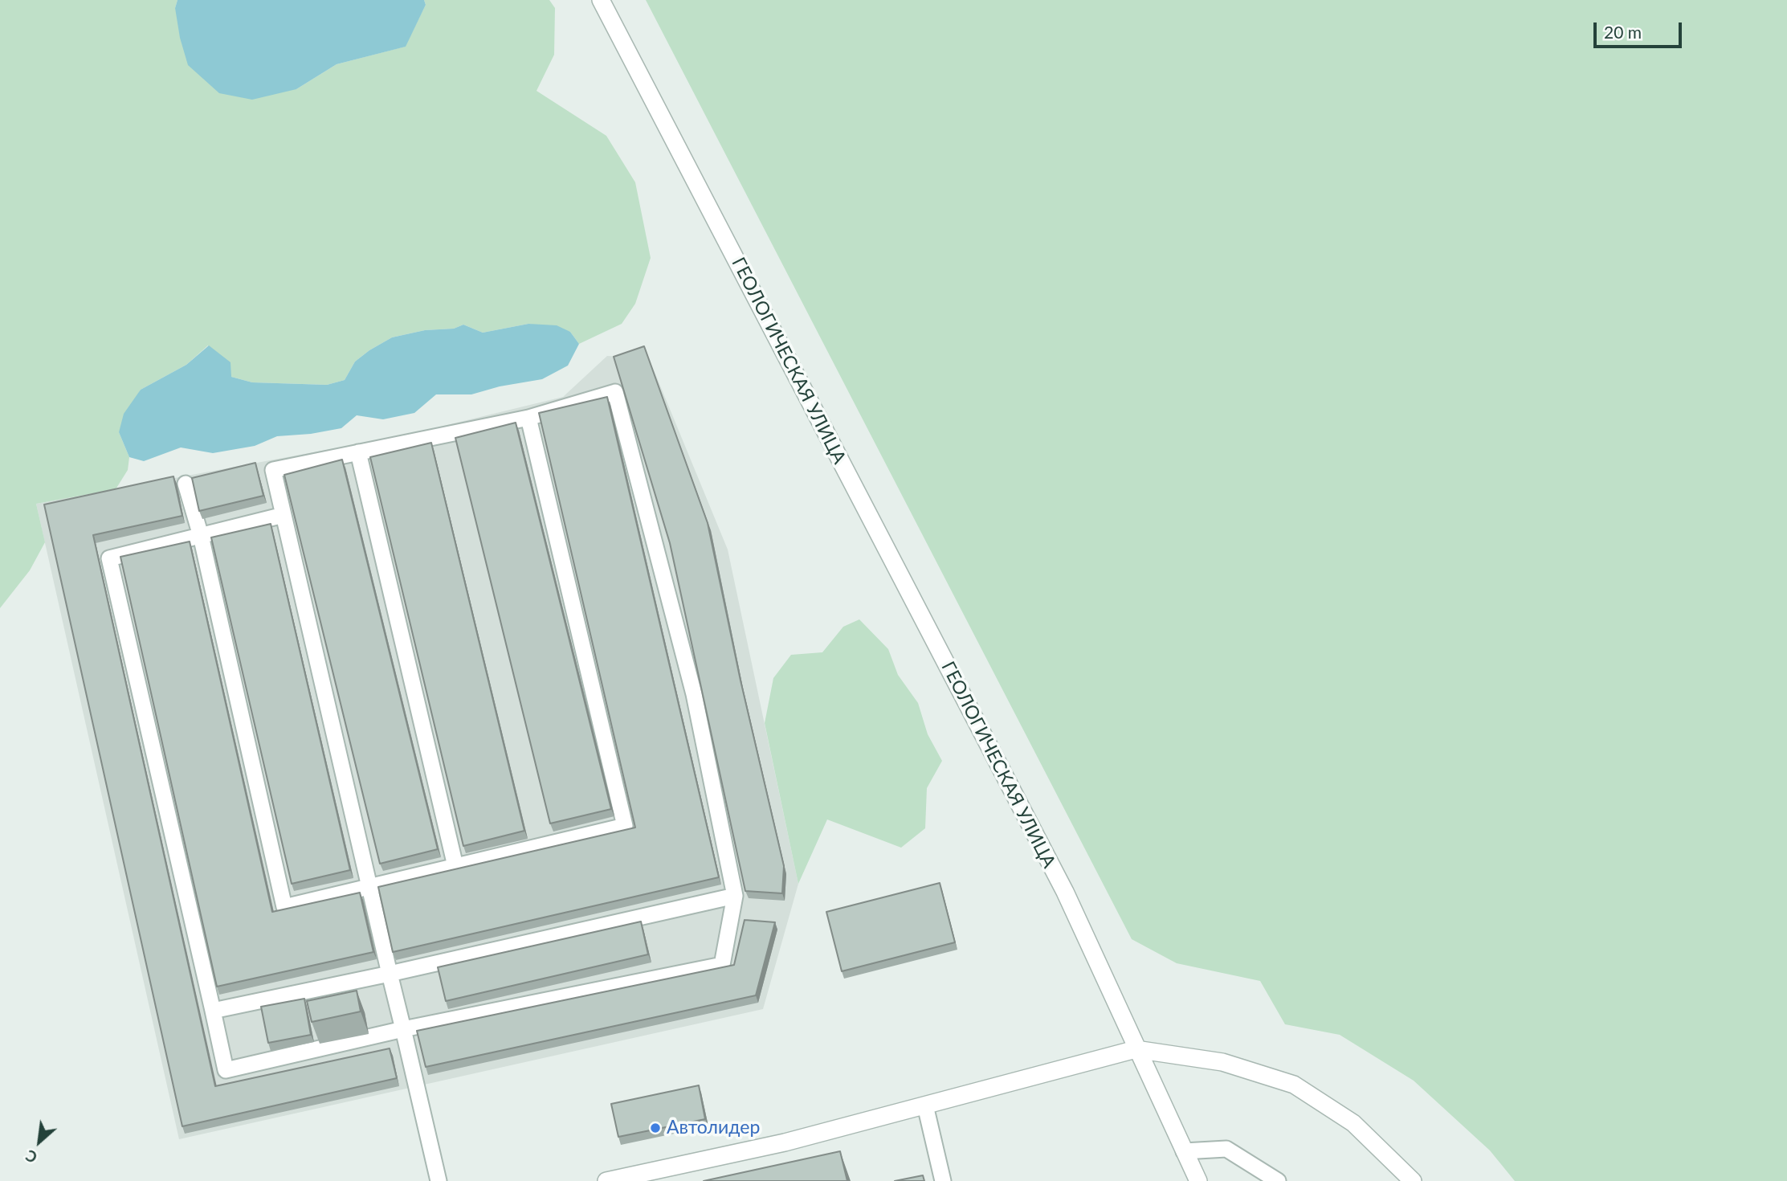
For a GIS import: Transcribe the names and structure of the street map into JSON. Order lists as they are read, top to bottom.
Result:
{
  "streets": {
    "street": ["ГЕОЛОГИЧЕСКАЯ УЛИЦА"]
  },
  "places": ["Автолидер"],
  "scale_bar": "20 m",
  "north": "bottom left"
}
